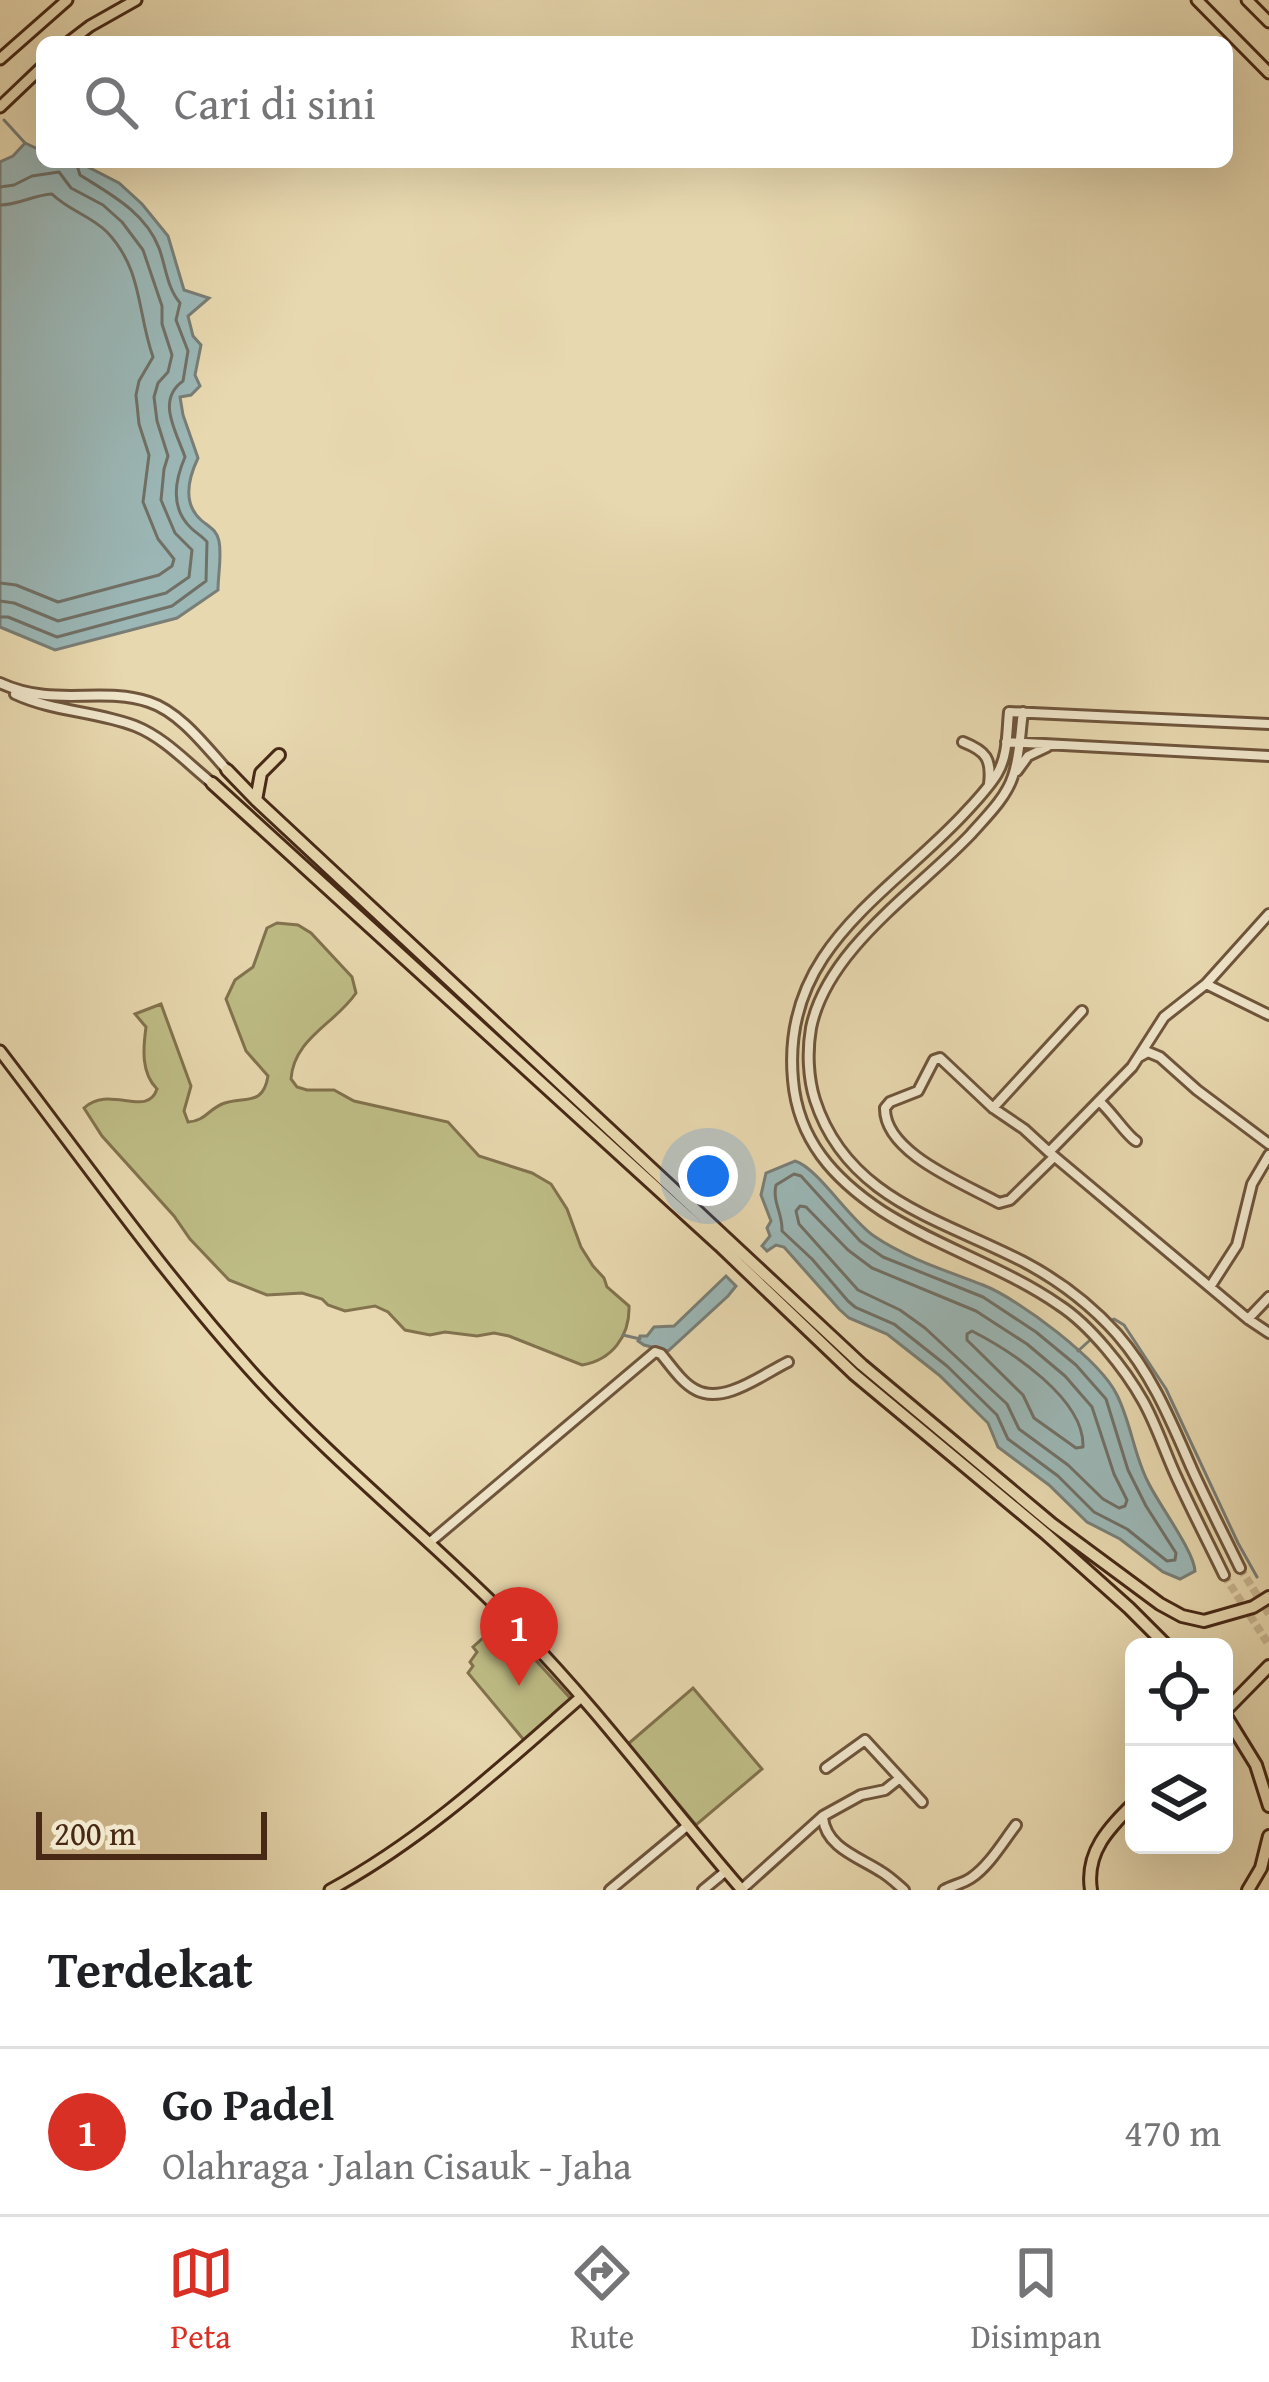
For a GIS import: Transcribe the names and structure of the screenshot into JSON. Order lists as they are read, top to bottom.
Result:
{
  "scale_bar": "200 m",
  "page": {
    "search": "Cari di sini",
    "pins": "1",
    "scale": "200 m",
    "heading": "Terdekat",
    "list": [
      {
        "mark": "1",
        "name": "Go Padel",
        "note": "Olahraga · Jalan Cisauk - Jaha",
        "value": "470 m"
      }
    ],
    "nav": ["Peta", "Rute", "Disimpan"]
  }
}
